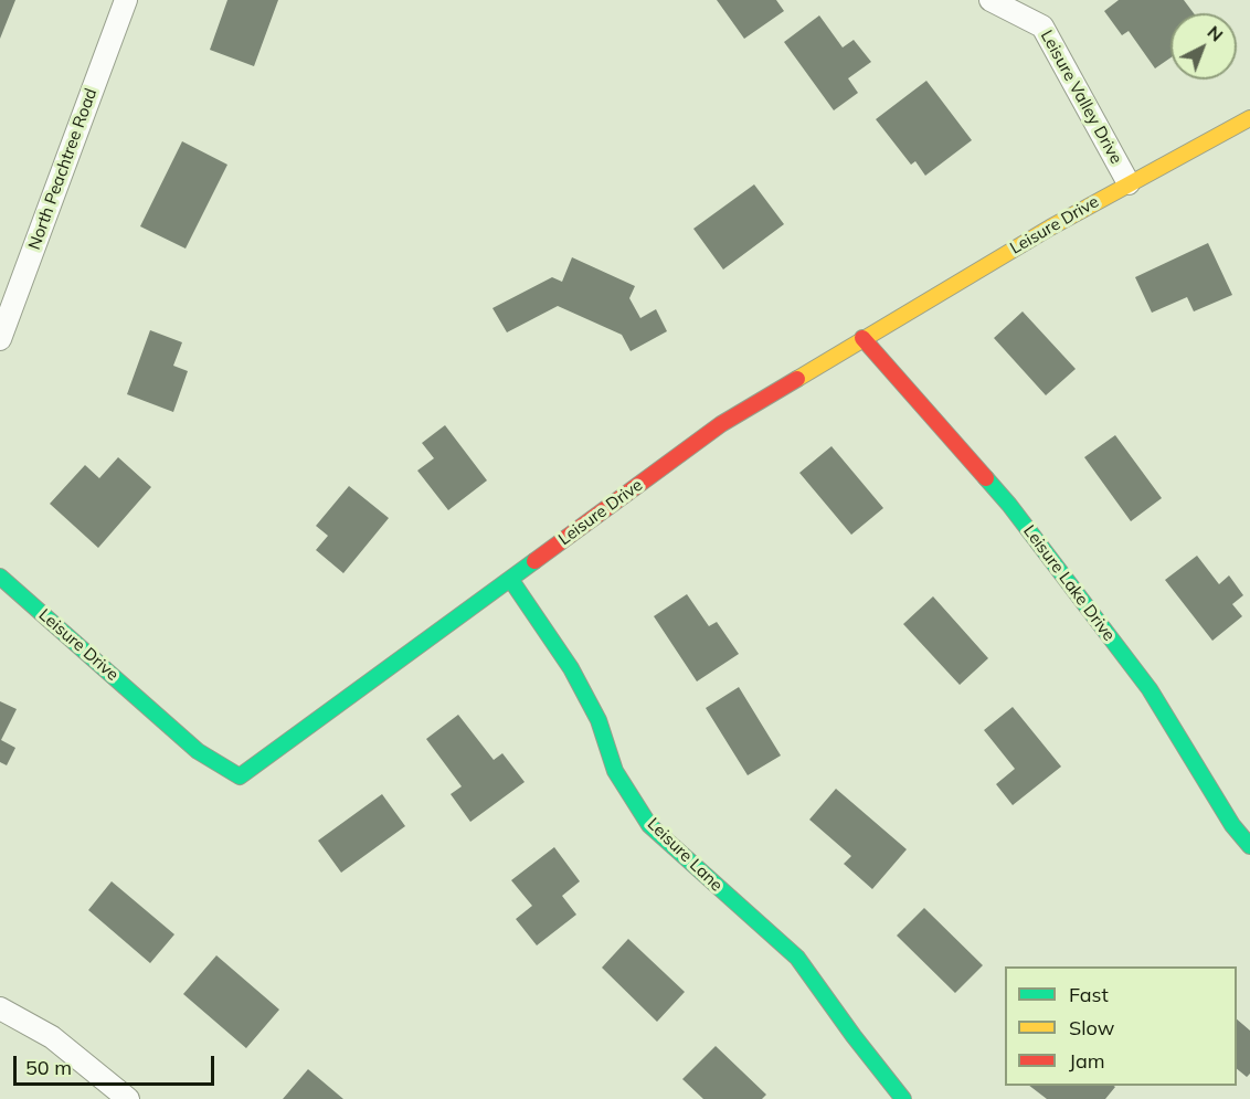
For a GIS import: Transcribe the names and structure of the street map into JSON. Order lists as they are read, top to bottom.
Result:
{
  "streets": {
    "street": [
      "Leisure Valley Drive",
      "North Peachtree Road",
      "Leisure Drive",
      "Leisure Lake Drive",
      "Leisure Lane"
    ]
  },
  "crossings": [
    ["Leisure Valley Drive", "Leisure Drive"],
    ["Leisure Drive", "Leisure Lake Drive"],
    ["Leisure Drive", "Leisure Lane"]
  ],
  "legend": ["Fast", "Slow", "Jam"],
  "scale_bar": "50 m",
  "north": "top right"
}
